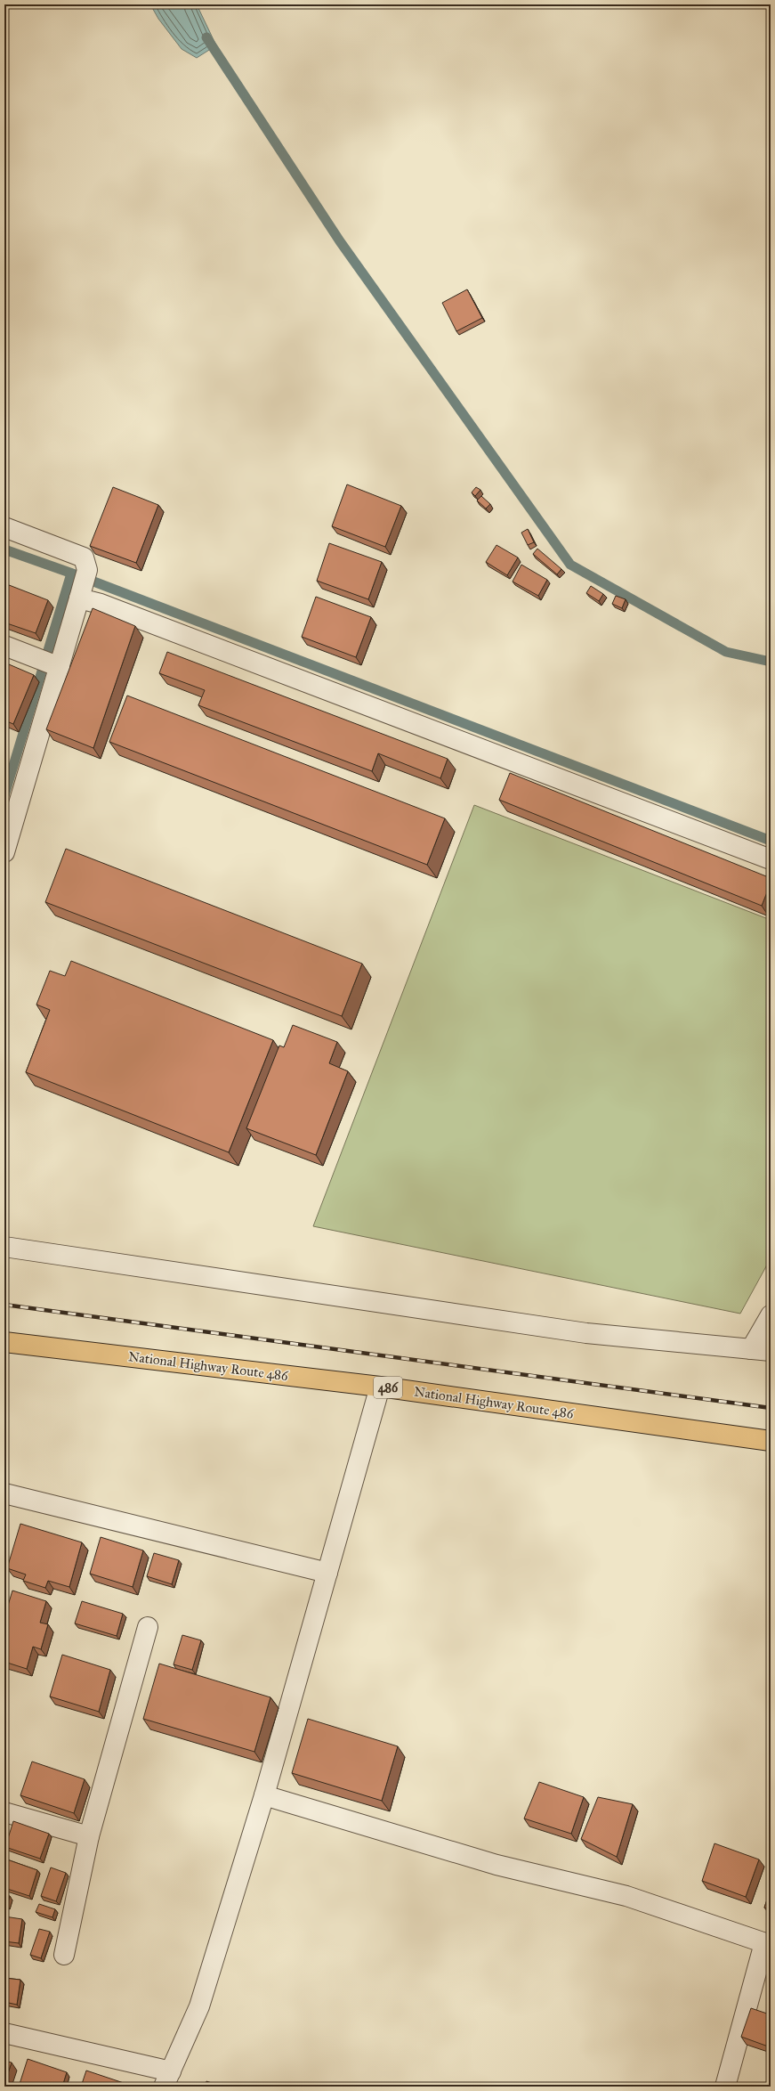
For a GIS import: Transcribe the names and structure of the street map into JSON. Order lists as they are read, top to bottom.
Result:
{
  "streets": {
    "highway": ["National Highway Route 486", "486"]
  }
}
